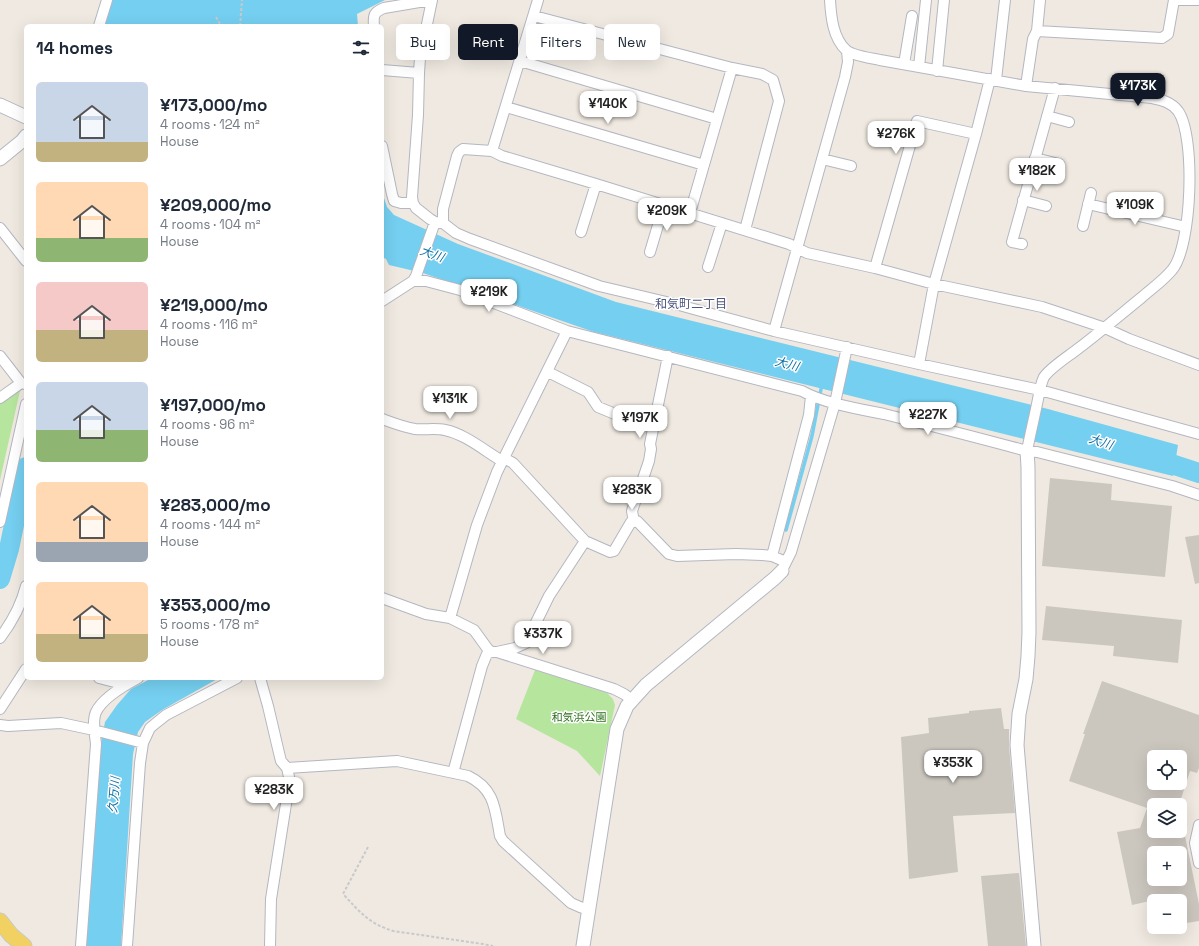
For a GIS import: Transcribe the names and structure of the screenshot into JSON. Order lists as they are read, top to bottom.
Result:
{
  "districts": ["和気町二丁目"],
  "water": ["大川", "久万川"],
  "parks": ["和気浜公園"],
  "page": {
    "chip": [
      "Buy",
      "Rent",
      "Filters",
      "New"
    ],
    "heading": "14 homes",
    "list": [
      {
        "name": "¥173,000/mo",
        "note": "4 rooms · 124 m² · House"
      },
      {
        "name": "¥209,000/mo",
        "note": "4 rooms · 104 m² · House"
      },
      {
        "name": "¥219,000/mo",
        "note": "4 rooms · 116 m² · House"
      },
      {
        "name": "¥197,000/mo",
        "note": "4 rooms · 96 m² · House"
      },
      {
        "name": "¥283,000/mo",
        "note": "4 rooms · 144 m² · House"
      },
      {
        "name": "¥353,000/mo",
        "note": "5 rooms · 178 m² · House"
      }
    ],
    "price": [
      "¥173K",
      "¥140K",
      "¥276K",
      "¥182K",
      "¥109K",
      "¥209K",
      "¥219K",
      "¥131K",
      "¥227K",
      "¥197K",
      "¥283K",
      "¥337K",
      "¥353K",
      "¥283K"
    ],
    "map_buttons": ["+", "−"]
  }
}
